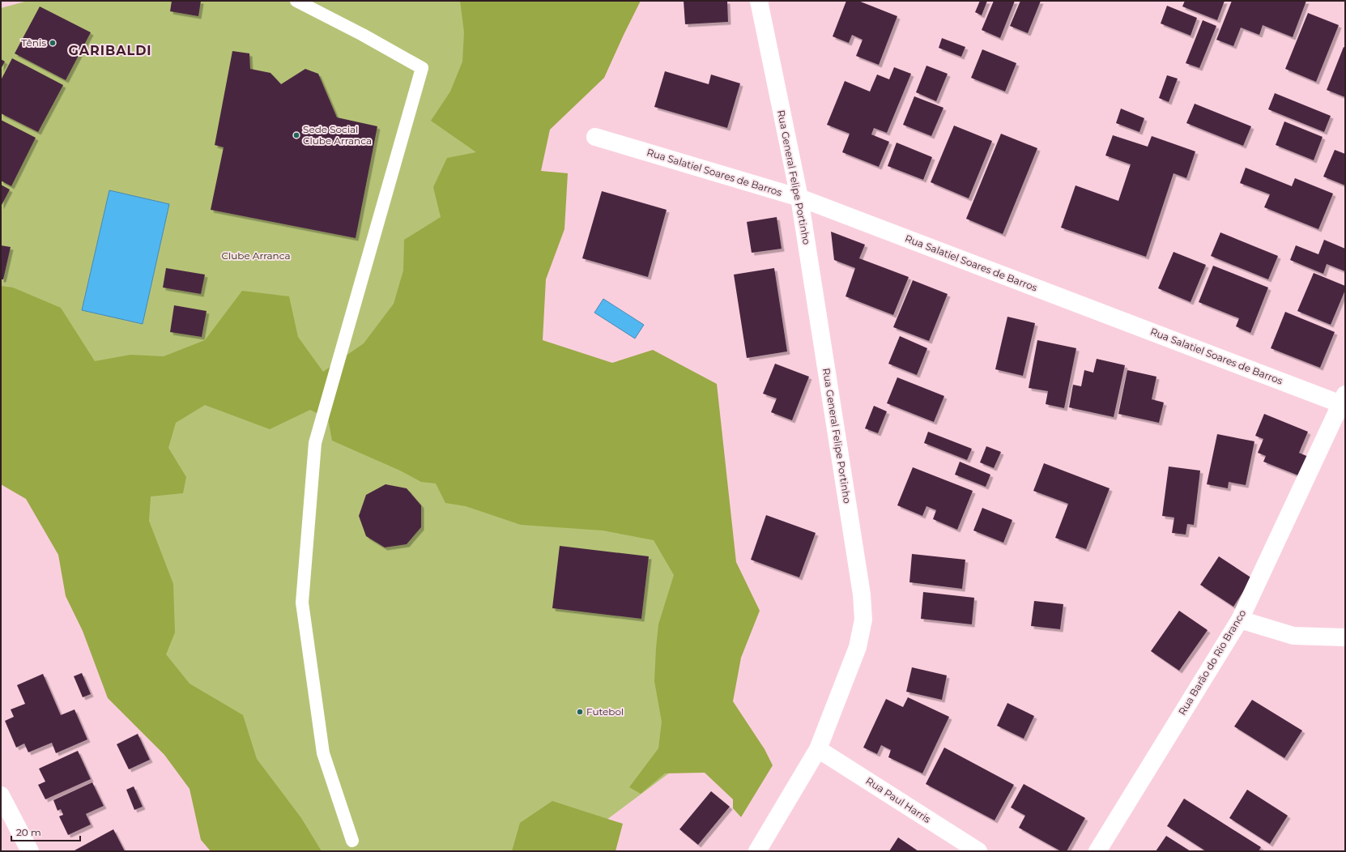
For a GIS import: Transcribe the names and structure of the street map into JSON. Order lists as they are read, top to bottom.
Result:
{
  "streets": {
    "street": [
      "Rua Salatiel Soares de Barros",
      "Rua General Felipe Portinho",
      "Rua Barão do Rio Branco",
      "Rua Paul Harris"
    ]
  },
  "crossings": [
    ["Rua Salatiel Soares de Barros", "Rua General Felipe Portinho"],
    ["Rua Salatiel Soares de Barros", "Rua Barão do Rio Branco"],
    ["Rua General Felipe Portinho", "Rua Paul Harris"]
  ],
  "districts": ["GARIBALDI"],
  "parks": ["Clube Arranca"],
  "places": ["Tênis", "Sede Social Clube Arranca", "Futebol"],
  "scale_bar": "20 m"
}
